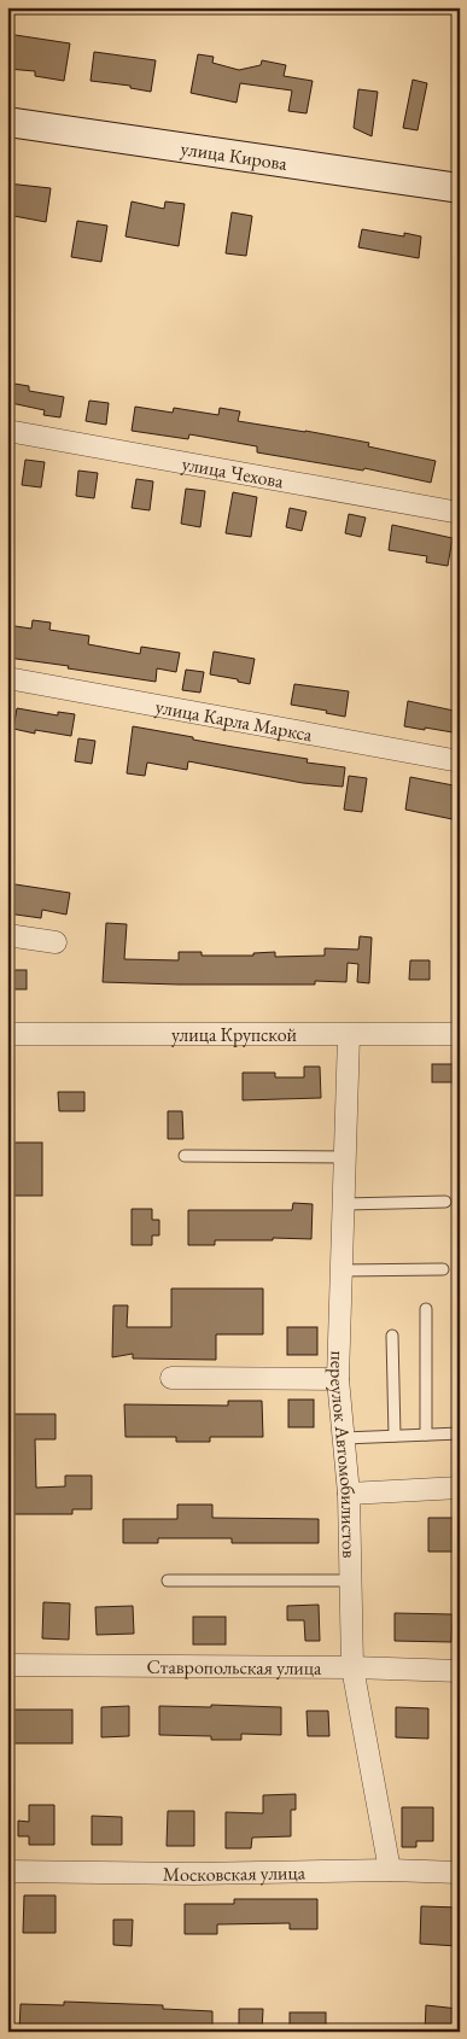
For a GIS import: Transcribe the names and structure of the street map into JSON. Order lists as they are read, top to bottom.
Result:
{
  "streets": {
    "main road": ["улица Кирова"],
    "street": [
      "улица Чехова",
      "улица Карла Маркса",
      "улица Крупской",
      "переулок Автомобилистов",
      "Ставропольская улица",
      "Московская улица"
    ]
  },
  "crossings": [
    ["улица Крупской", "переулок Автомобилистов"],
    ["переулок Автомобилистов", "Ставропольская улица"],
    ["переулок Автомобилистов", "Московская улица"]
  ]
}
